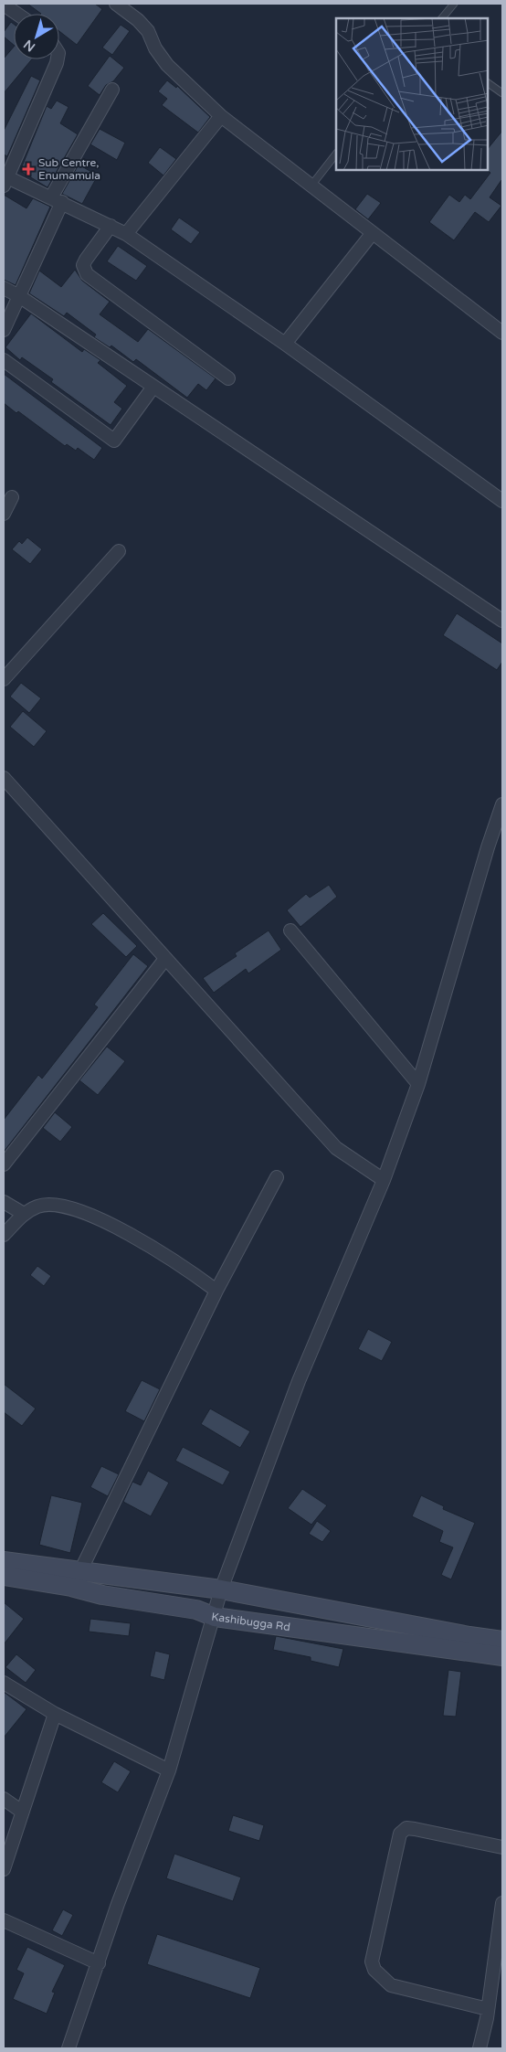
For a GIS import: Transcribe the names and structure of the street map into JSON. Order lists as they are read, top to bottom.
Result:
{
  "streets": {
    "main road": ["Kashibugga Rd"]
  },
  "places": {
    "health": ["Sub Centre, Enumamula"]
  },
  "north": "bottom left"
}
